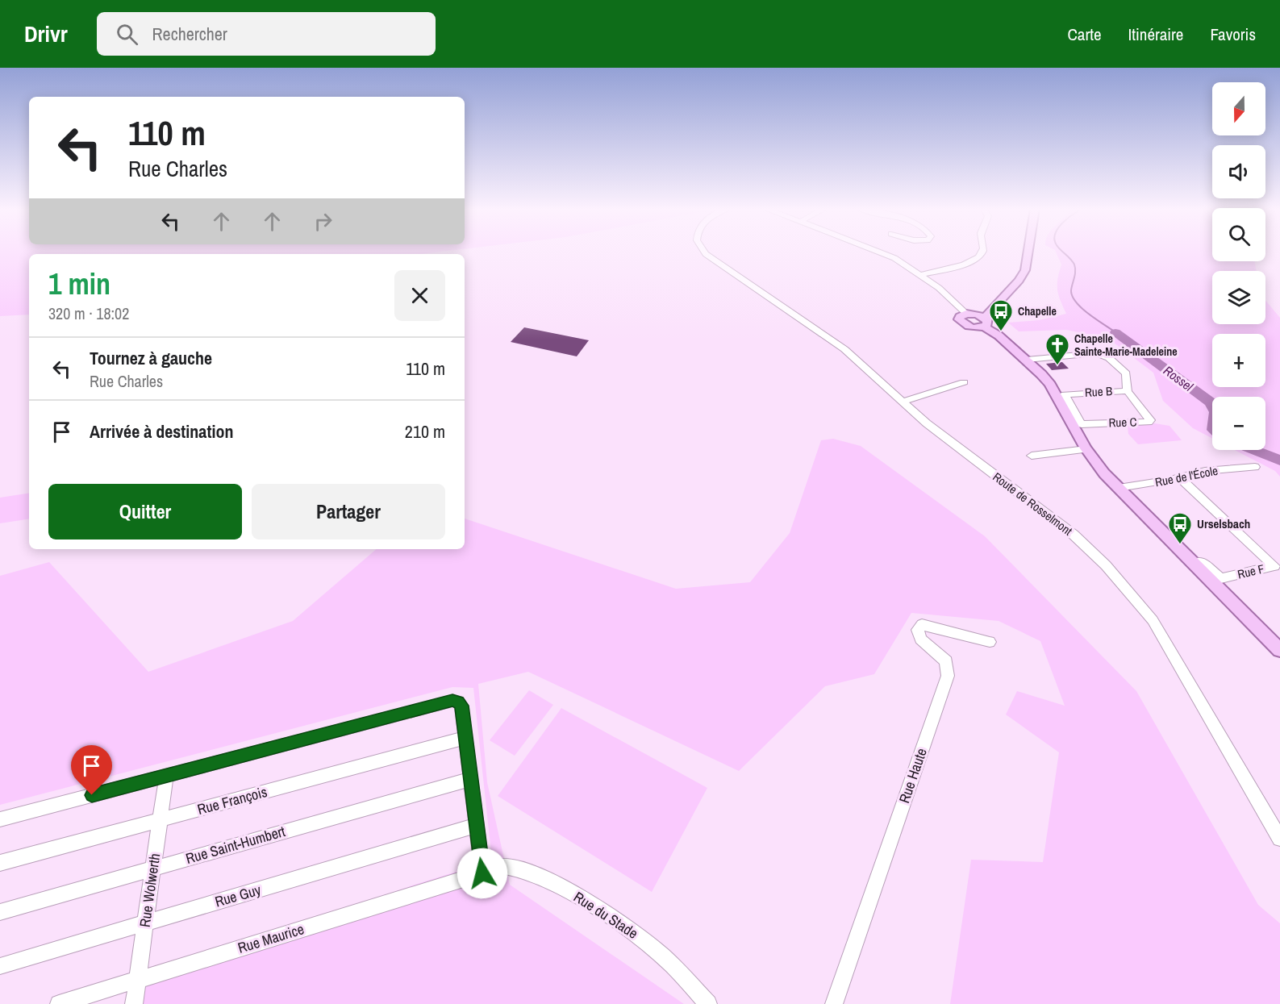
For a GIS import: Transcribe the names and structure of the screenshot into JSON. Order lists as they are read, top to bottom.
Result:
{
  "streets": {
    "street": [
      "Rue B",
      "Rue C",
      "Rue de l'École",
      "Route de Rosselmont",
      "Rue F",
      "Rue Haute",
      "Rue François",
      "Rue Saint-Humbert",
      "Rue Wolwerth",
      "Rue Guy",
      "Rue du Stade",
      "Rue Maurice"
    ]
  },
  "crossings": [
    ["Rue B", "Rue C"],
    ["Rue de l'École", "Rue F"],
    ["Rue François", "Rue Wolwerth"],
    ["Rue Saint-Humbert", "Rue Wolwerth"],
    ["Rue Wolwerth", "Rue Guy"],
    ["Rue Wolwerth", "Rue Maurice"],
    ["Rue du Stade", "Rue Maurice"]
  ],
  "water": ["Rossel"],
  "places": {
    "bus stop": ["Chapelle", "Urselsbach"],
    "church": ["Chapelle Sainte-Marie-Madeleine"]
  },
  "north": "bottom",
  "page": {
    "header": "Drivr",
    "search": "Rechercher",
    "nav": ["Carte", "Itinéraire", "Favoris"],
    "map_buttons": ["+", "−"],
    "turn": ["110 m", "Rue Charles"],
    "heading": ["1 min", "320 m · 18:02"],
    "list": [
      {
        "name": "Tournez à gauche",
        "note": "Rue Charles",
        "value": "110 m"
      },
      {
        "name": "Arrivée à destination",
        "value": "210 m"
      }
    ],
    "buttons": ["Quitter", "Partager"]
  }
}
